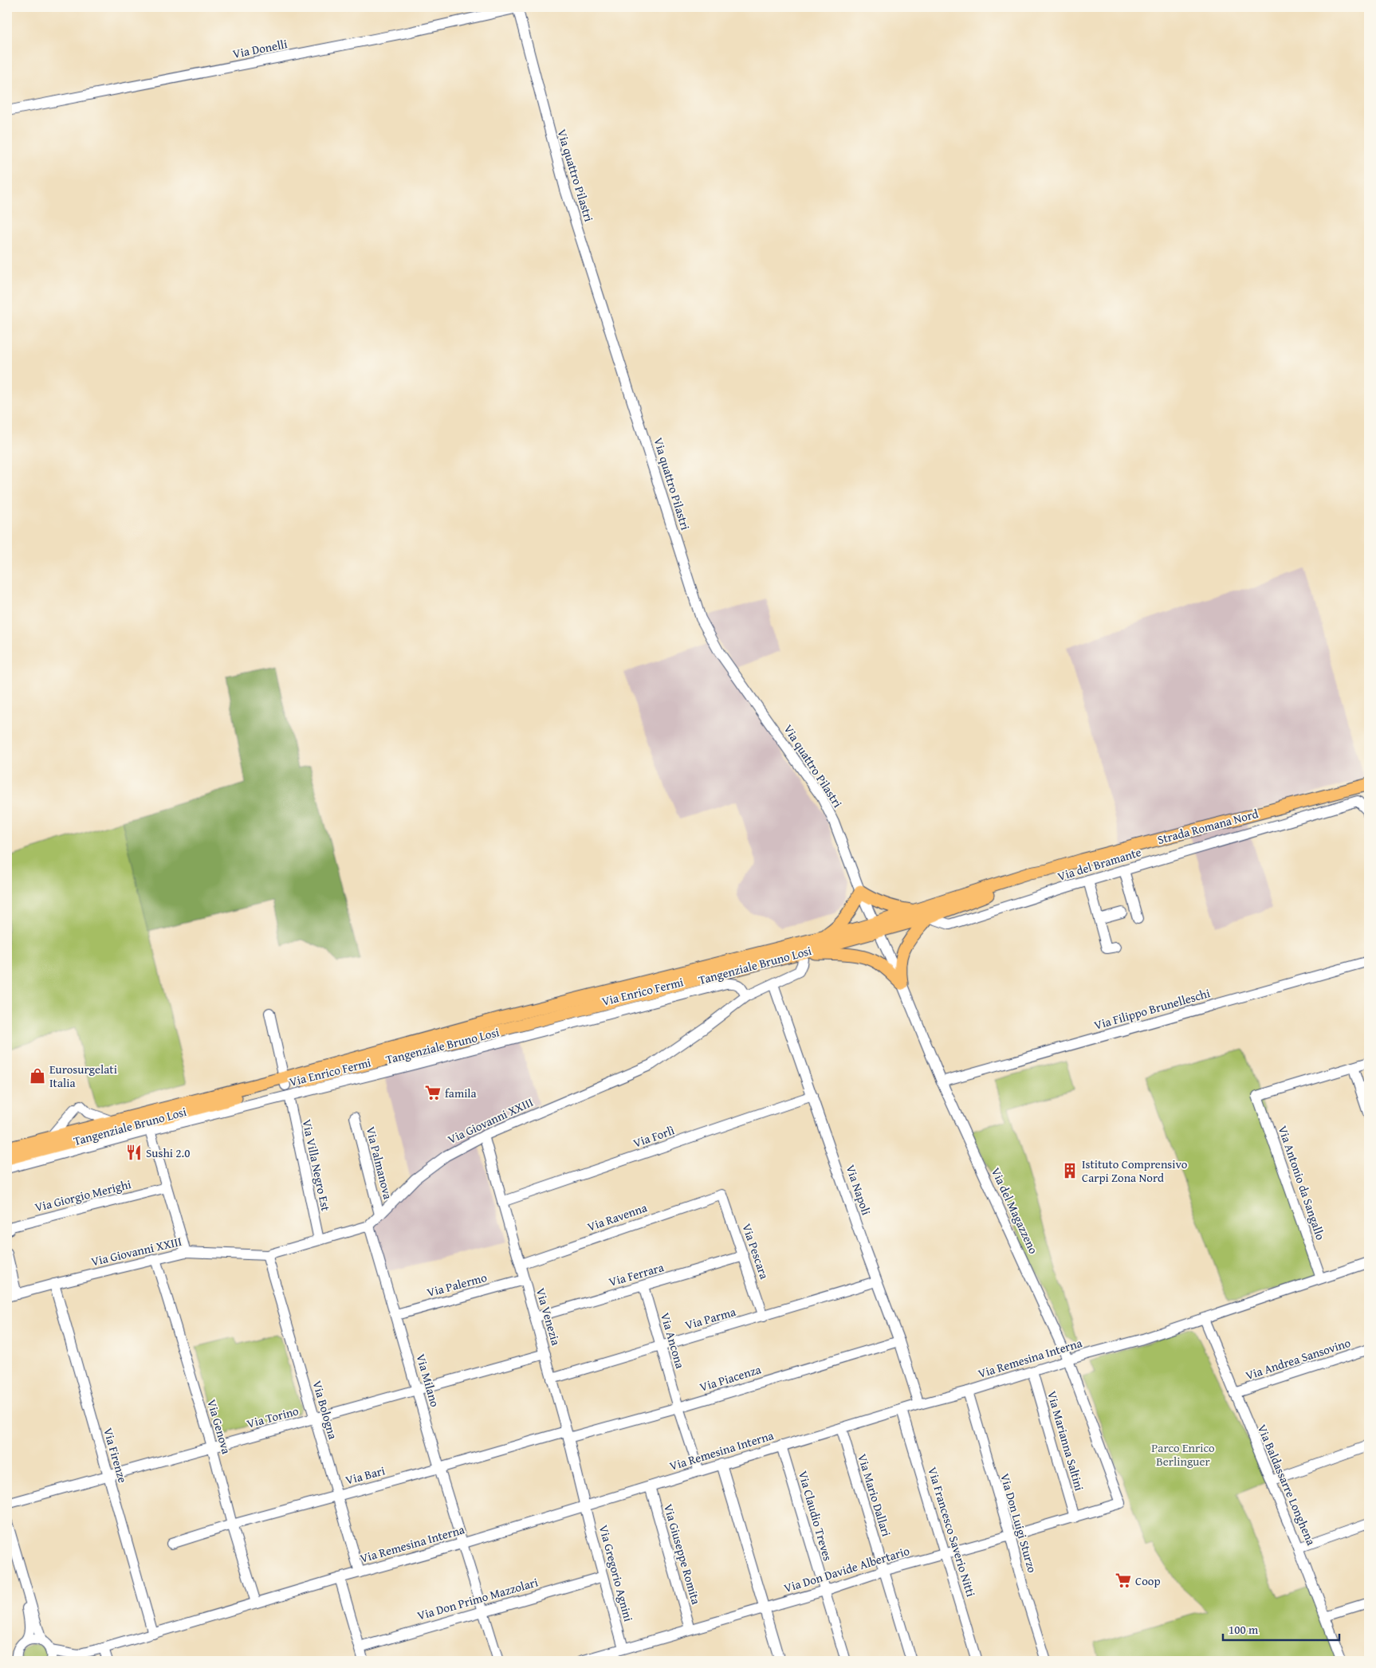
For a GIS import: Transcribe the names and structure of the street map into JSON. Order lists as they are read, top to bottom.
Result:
{
  "streets": {
    "main road": ["Strada Romana Nord", "Tangenziale Bruno Losi"],
    "street": [
      "Via Donelli",
      "Via quattro Pilastri",
      "Via del Bramante",
      "Via Enrico Fermi",
      "Via Filippo Brunelleschi",
      "Via Giovanni XXIII",
      "Via Forlì",
      "Via Palmanova",
      "Via Villa Negro Est",
      "Via Antonio da Sangallo",
      "Via Napoli",
      "Via Giorgio Merighi",
      "Via del Magazzeno",
      "Via Ravenna",
      "Via Pescara",
      "Via Ferrara",
      "Via Palermo",
      "Via Venezia",
      "Via Parma",
      "Via Ancona",
      "Via Remesina Interna",
      "Via Andrea Sansovino",
      "Via Piacenza",
      "Via Milano",
      "Via Bologna",
      "Via Torino",
      "Via Genova",
      "Via Marianna Saltini",
      "Via Firenze",
      "Via Bari",
      "Via Baldassarre Longhena",
      "Via Mario Dallari",
      "Via Claudio Treves",
      "Via Don Luigi Sturzo",
      "Via Francesco Saverio Nitti",
      "Via Giuseppe Romita",
      "Via Don Davide Albertario",
      "Via Gregorio Agnini",
      "Via Don Primo Mazzolari"
    ]
  },
  "crossings": [
    ["Via Donelli", "Via quattro Pilastri"],
    ["Via quattro Pilastri", "Strada Romana Nord"],
    ["Via quattro Pilastri", "Tangenziale Bruno Losi"],
    ["Via quattro Pilastri", "Via del Magazzeno"],
    ["Strada Romana Nord", "Via del Bramante"],
    ["Strada Romana Nord", "Tangenziale Bruno Losi"],
    ["Strada Romana Nord", "Via del Magazzeno"],
    ["Tangenziale Bruno Losi", "Via Enrico Fermi"],
    ["Tangenziale Bruno Losi", "Via Giovanni XXIII"],
    ["Tangenziale Bruno Losi", "Via Villa Negro Est"],
    ["Tangenziale Bruno Losi", "Via del Magazzeno"],
    ["Via Enrico Fermi", "Via Giovanni XXIII"],
    ["Via Enrico Fermi", "Via Villa Negro Est"],
    ["Via Filippo Brunelleschi", "Via del Magazzeno"],
    ["Via Giovanni XXIII", "Via Palmanova"],
    ["Via Giovanni XXIII", "Via Villa Negro Est"],
    ["Via Giovanni XXIII", "Via Napoli"],
    ["Via Giovanni XXIII", "Via Venezia"],
    ["Via Giovanni XXIII", "Via Milano"],
    ["Via Giovanni XXIII", "Via Bologna"],
    ["Via Giovanni XXIII", "Via Genova"],
    ["Via Giovanni XXIII", "Via Firenze"],
    ["Via Forlì", "Via Napoli"],
    ["Via Forlì", "Via Venezia"],
    ["Via Antonio da Sangallo", "Via Remesina Interna"],
    ["Via Napoli", "Via Parma"],
    ["Via Napoli", "Via Remesina Interna"],
    ["Via Napoli", "Via Piacenza"],
    ["Via del Magazzeno", "Via Remesina Interna"],
    ["Via del Magazzeno", "Via Don Davide Albertario"],
    ["Via Ravenna", "Via Pescara"],
    ["Via Ravenna", "Via Venezia"],
    ["Via Pescara", "Via Ferrara"],
    ["Via Pescara", "Via Parma"],
    ["Via Ferrara", "Via Venezia"],
    ["Via Ferrara", "Via Ancona"],
    ["Via Palermo", "Via Venezia"],
    ["Via Palermo", "Via Milano"],
    ["Via Venezia", "Via Parma"],
    ["Via Venezia", "Via Remesina Interna"],
    ["Via Venezia", "Via Piacenza"],
    ["Via Venezia", "Via Torino"],
    ["Via Venezia", "Via Bari"],
    ["Via Venezia", "Via Gregorio Agnini"],
    ["Via Parma", "Via Ancona"],
    ["Via Ancona", "Via Remesina Interna"],
    ["Via Ancona", "Via Piacenza"],
    ["Via Remesina Interna", "Via Milano"],
    ["Via Remesina Interna", "Via Bologna"],
    ["Via Remesina Interna", "Via Genova"],
    ["Via Remesina Interna", "Via Marianna Saltini"],
    ["Via Remesina Interna", "Via Firenze"],
    ["Via Remesina Interna", "Via Baldassarre Longhena"],
    ["Via Remesina Interna", "Via Mario Dallari"],
    ["Via Remesina Interna", "Via Claudio Treves"],
    ["Via Remesina Interna", "Via Don Luigi Sturzo"],
    ["Via Remesina Interna", "Via Francesco Saverio Nitti"],
    ["Via Remesina Interna", "Via Giuseppe Romita"],
    ["Via Remesina Interna", "Via Gregorio Agnini"],
    ["Via Andrea Sansovino", "Via Baldassarre Longhena"],
    ["Via Piacenza", "Via Bari"],
    ["Via Milano", "Via Torino"],
    ["Via Milano", "Via Bari"],
    ["Via Milano", "Via Don Primo Mazzolari"],
    ["Via Bologna", "Via Torino"],
    ["Via Bologna", "Via Bari"],
    ["Via Torino", "Via Genova"],
    ["Via Torino", "Via Firenze"],
    ["Via Genova", "Via Bari"],
    ["Via Marianna Saltini", "Via Don Davide Albertario"],
    ["Via Mario Dallari", "Via Don Davide Albertario"],
    ["Via Claudio Treves", "Via Don Davide Albertario"],
    ["Via Don Luigi Sturzo", "Via Don Davide Albertario"],
    ["Via Francesco Saverio Nitti", "Via Don Davide Albertario"],
    ["Via Giuseppe Romita", "Via Don Davide Albertario"],
    ["Via Don Davide Albertario", "Via Gregorio Agnini"],
    ["Via Gregorio Agnini", "Via Don Primo Mazzolari"]
  ],
  "parks": ["Parco Enrico Berlinguer"],
  "places": {
    "shop": ["Eurosurgelati Italia"],
    "supermarket": ["famila", "Coop"],
    "restaurant": ["Sushi 2.0"],
    "building": ["Istituto Comprensivo Carpi Zona Nord"]
  },
  "scale_bar": "100 m"
}
